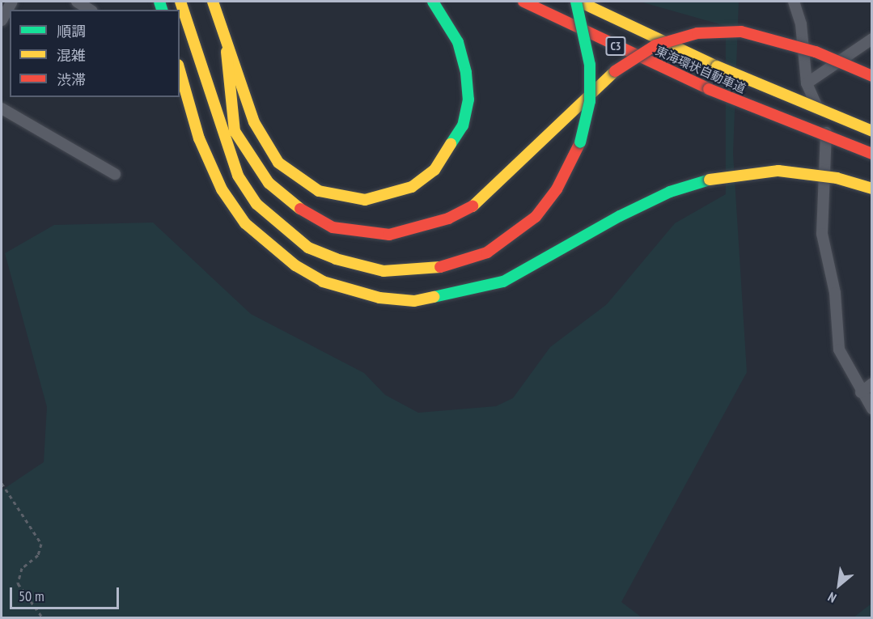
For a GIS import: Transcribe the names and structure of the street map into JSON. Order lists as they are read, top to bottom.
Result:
{
  "streets": {
    "highway": ["C3", "東海環状自動車道"]
  },
  "legend": ["順調", "混雑", "渋滞"],
  "scale_bar": "50 m",
  "north": "bottom left"
}
